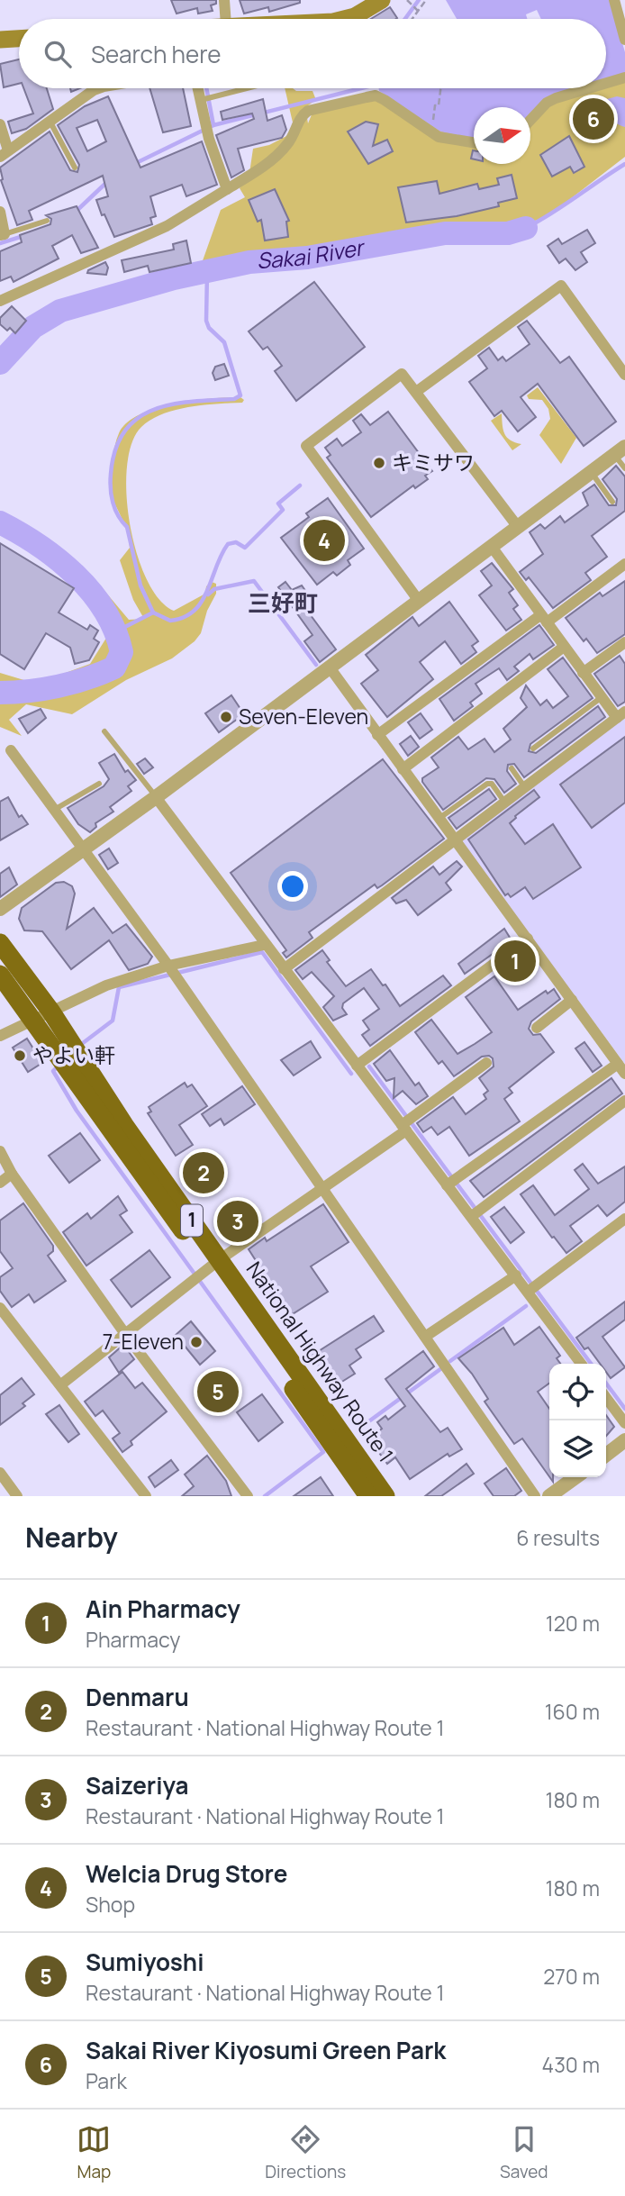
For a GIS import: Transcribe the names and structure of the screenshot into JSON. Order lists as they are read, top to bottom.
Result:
{
  "streets": {
    "highway": ["1", "National Highway Route 1"]
  },
  "districts": ["三好町"],
  "water": ["Sakai River"],
  "places": [
    "キミサワ",
    "Seven-Eleven",
    "やよい軒",
    "7-Eleven"
  ],
  "north": "right",
  "page": {
    "search": "Search here",
    "pins": [
      "6",
      "4",
      "1",
      "2",
      "3",
      "5"
    ],
    "heading": ["Nearby", "6 results"],
    "list": [
      {
        "mark": "1",
        "name": "Ain Pharmacy",
        "note": "Pharmacy",
        "value": "120 m"
      },
      {
        "mark": "2",
        "name": "Denmaru",
        "note": "Restaurant · National Highway Route 1",
        "value": "160 m"
      },
      {
        "mark": "3",
        "name": "Saizeriya",
        "note": "Restaurant · National Highway Route 1",
        "value": "180 m"
      },
      {
        "mark": "4",
        "name": "Welcia Drug Store",
        "note": "Shop",
        "value": "180 m"
      },
      {
        "mark": "5",
        "name": "Sumiyoshi",
        "note": "Restaurant · National Highway Route 1",
        "value": "270 m"
      },
      {
        "mark": "6",
        "name": "Sakai River Kiyosumi Green Park",
        "note": "Park",
        "value": "430 m"
      }
    ],
    "nav": ["Map", "Directions", "Saved"]
  }
}
